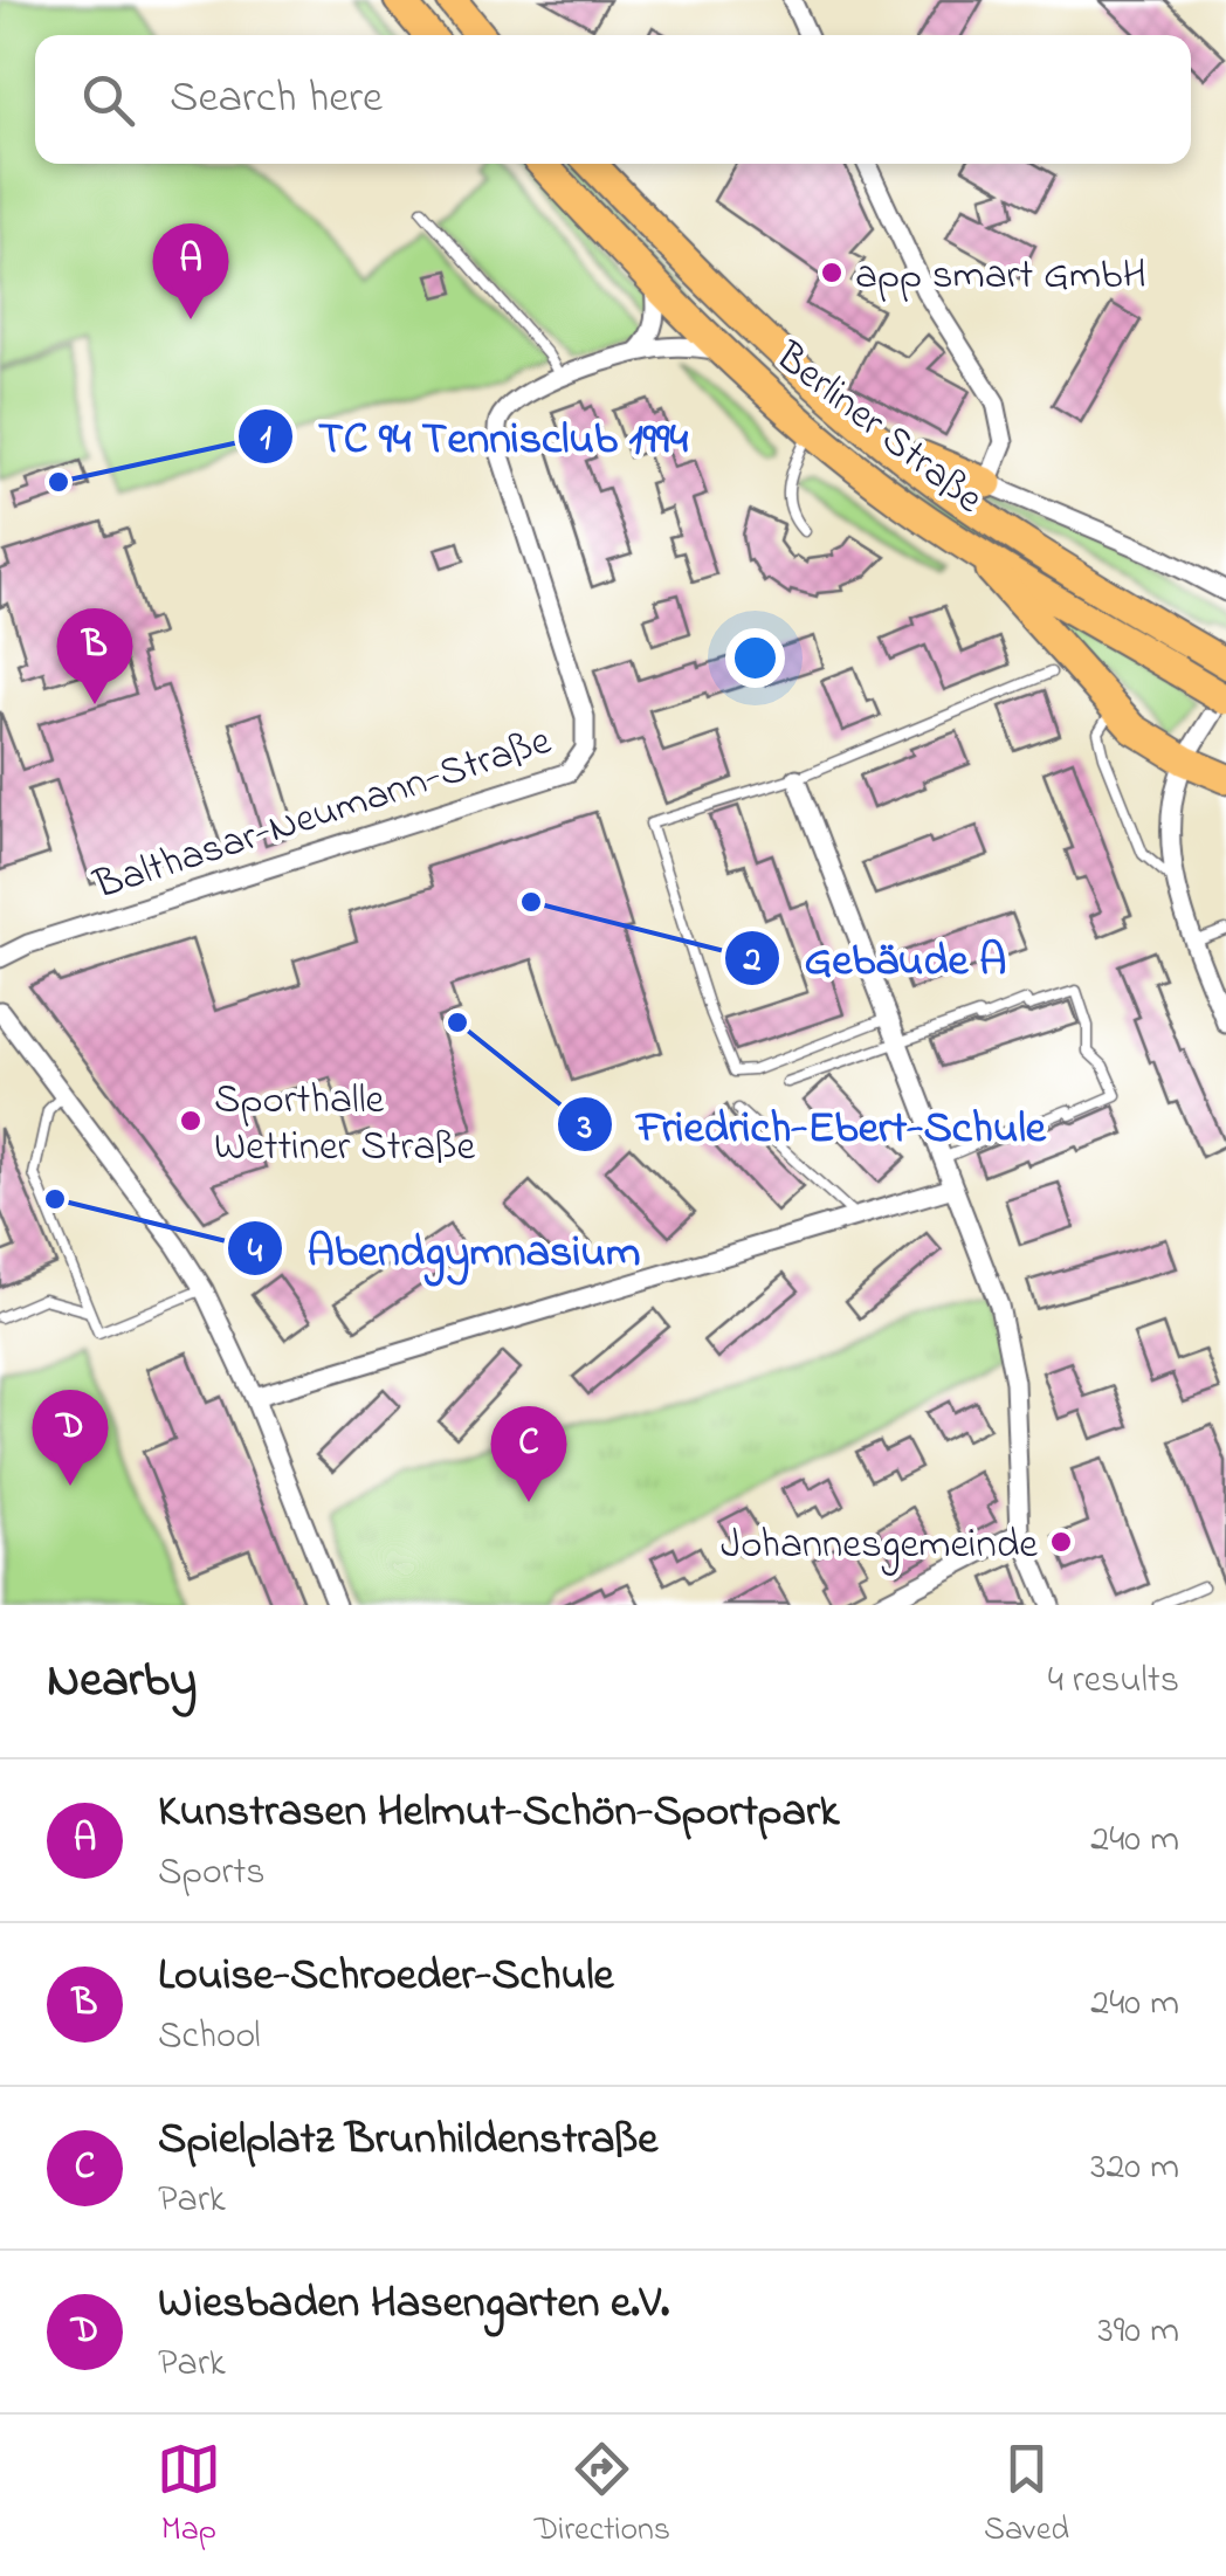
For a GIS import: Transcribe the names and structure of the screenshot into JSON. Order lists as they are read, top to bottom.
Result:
{
  "streets": {
    "main road": ["Berliner Straße"],
    "street": ["Balthasar-Neumann-Straße"]
  },
  "crossings": [
    ["Berliner Straße", "Balthasar-Neumann-Straße"]
  ],
  "places": [
    "app smart GmbH",
    "TC 94 Tennisclub 1994",
    "Gebäude A",
    "Friedrich-Ebert-Schule",
    "Sporthalle Wettiner Straße",
    "Abendgymnasium",
    "Johannesgemeinde"
  ],
  "page": {
    "search": "Search here",
    "pins": [
      "A",
      "B",
      "D",
      "C"
    ],
    "heading": ["Nearby", "4 results"],
    "list": [
      {
        "mark": "A",
        "name": "Kunstrasen Helmut-Schön-Sportpark",
        "note": "Sports",
        "value": "240 m"
      },
      {
        "mark": "B",
        "name": "Louise-Schroeder-Schule",
        "note": "School",
        "value": "240 m"
      },
      {
        "mark": "C",
        "name": "Spielplatz Brunhildenstraße",
        "note": "Park",
        "value": "320 m"
      },
      {
        "mark": "D",
        "name": "Wiesbaden Hasengarten e.V.",
        "note": "Park",
        "value": "390 m"
      }
    ],
    "nav": ["Map", "Directions", "Saved"]
  }
}
